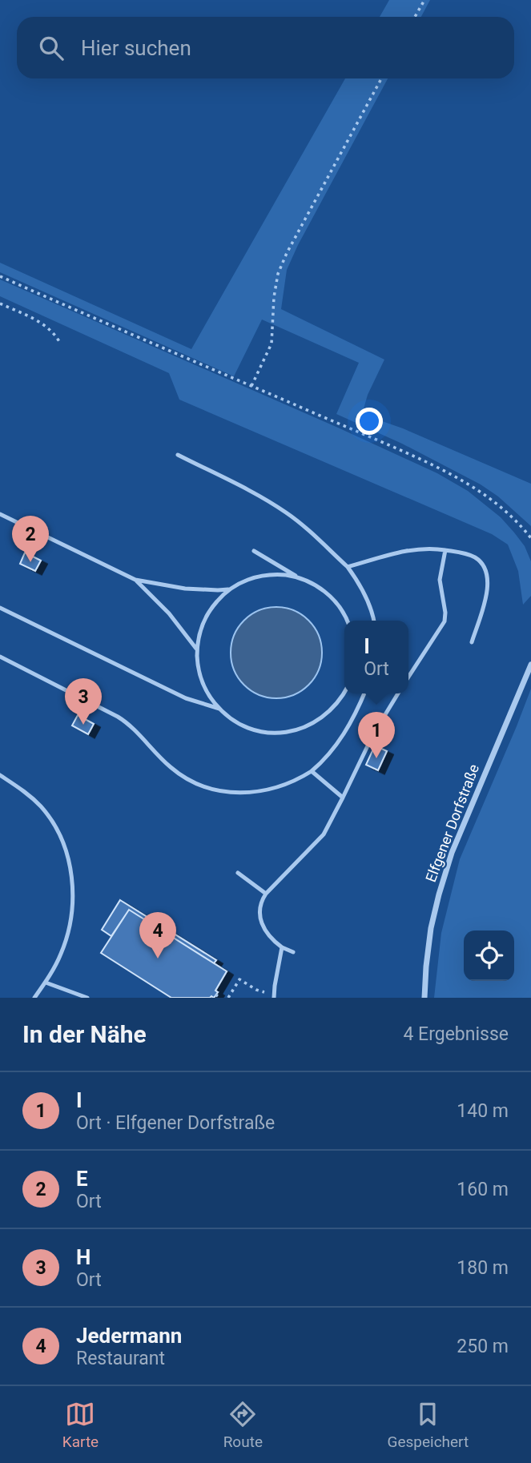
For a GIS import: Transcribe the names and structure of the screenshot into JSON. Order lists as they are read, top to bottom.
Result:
{
  "streets": {
    "street": ["Elfgener Dorfstraße"]
  },
  "page": {
    "search": "Hier suchen",
    "pins": [
      "2",
      "3",
      "1",
      "4"
    ],
    "popup": ["I", "Ort"],
    "heading": ["In der Nähe", "4 Ergebnisse"],
    "list": [
      {
        "mark": "1",
        "name": "I",
        "note": "Ort · Elfgener Dorfstraße",
        "value": "140 m"
      },
      {
        "mark": "2",
        "name": "E",
        "note": "Ort",
        "value": "160 m"
      },
      {
        "mark": "3",
        "name": "H",
        "note": "Ort",
        "value": "180 m"
      },
      {
        "mark": "4",
        "name": "Jedermann",
        "note": "Restaurant",
        "value": "250 m"
      }
    ],
    "nav": ["Karte", "Route", "Gespeichert"]
  }
}
